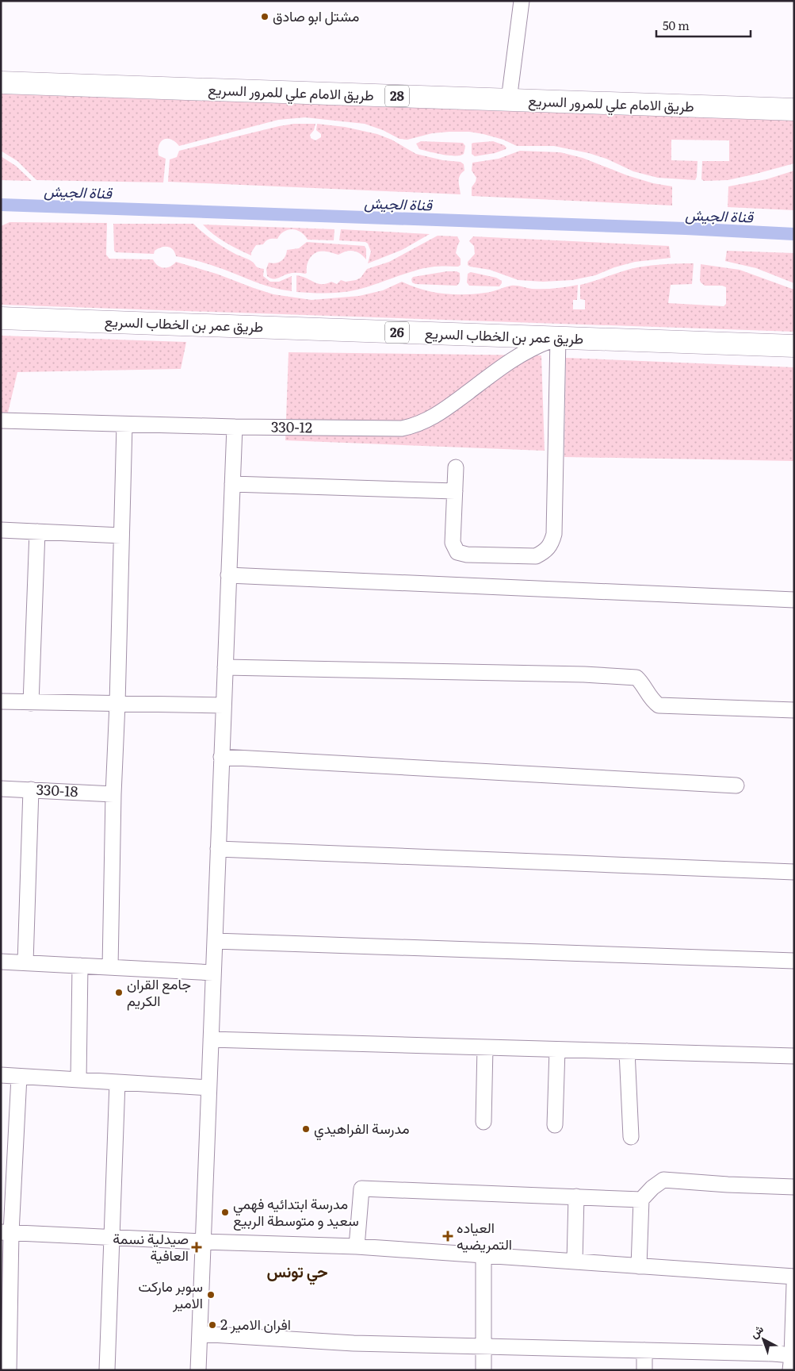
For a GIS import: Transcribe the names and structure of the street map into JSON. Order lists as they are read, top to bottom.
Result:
{
  "streets": {
    "highway": [
      "طريق الامام علي للمرور السريع",
      "28",
      "طريق عمر بن الخطاب السريع",
      "26"
    ],
    "street": ["330-12", "330-18"]
  },
  "crossings": [
    ["طريق عمر بن الخطاب السريع", "330-12"]
  ],
  "districts": ["حي تونس"],
  "water": ["قناة الجيش"],
  "places": {
    "other": [
      "مشتل ابو صادق",
      "جامع القران الكريم",
      "مدرسة الفراهيدي",
      "مدرسة ابتدائيه فهمي سعيد و متوسطة الربيع",
      "سوبر ماركت الامير",
      "افران الامير 2"
    ],
    "health": ["العياده التمريضيه", "صيدلية نسمة العافية"]
  },
  "scale_bar": "50 m",
  "north": "top left"
}
